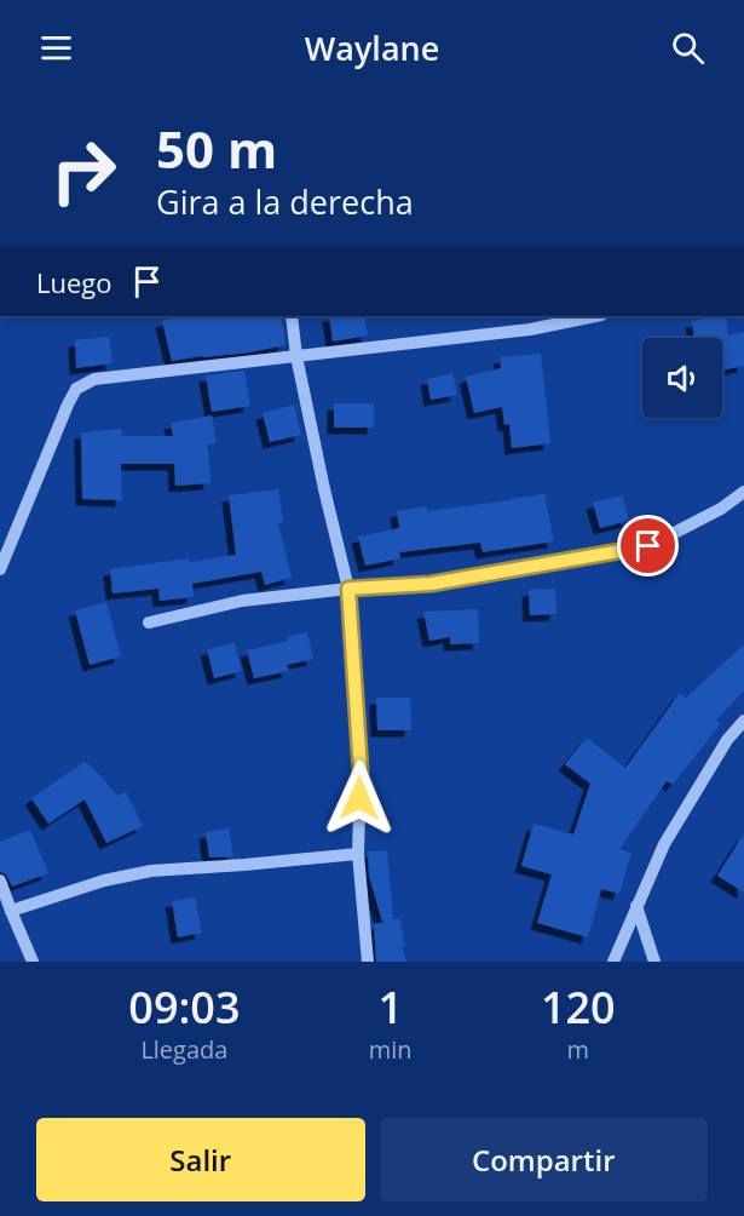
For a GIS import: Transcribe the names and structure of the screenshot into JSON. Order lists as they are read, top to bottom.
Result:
{
  "page": {
    "header": "Waylane",
    "turn": ["50 m", "Gira a la derecha"],
    "then": "Luego",
    "eta": [
      "09:03",
      "Llegada",
      "1",
      "min",
      "120",
      "m"
    ],
    "buttons": ["Salir", "Compartir"]
  }
}
